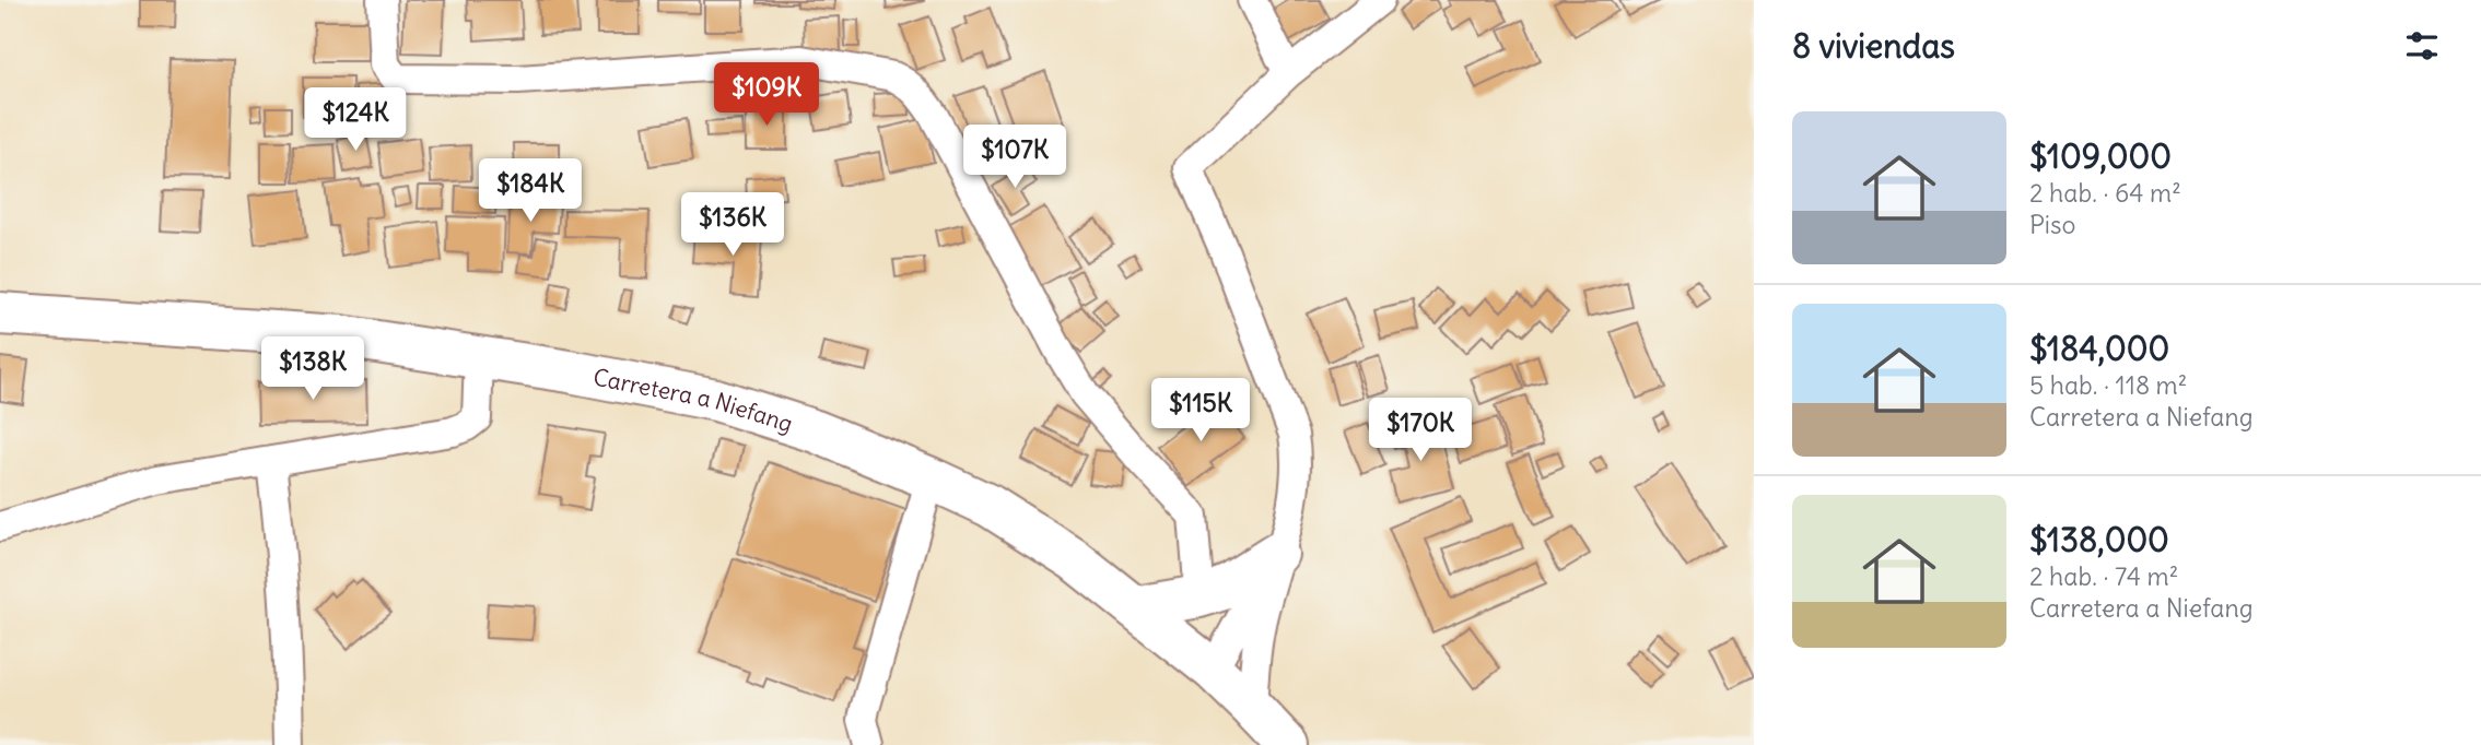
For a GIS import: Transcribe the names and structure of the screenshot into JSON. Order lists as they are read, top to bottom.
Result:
{
  "streets": {
    "main road": ["Carretera a Niefang"]
  },
  "page": {
    "heading": "8 viviendas",
    "price": [
      "$109K",
      "$124K",
      "$107K",
      "$184K",
      "$136K",
      "$138K",
      "$115K",
      "$170K"
    ],
    "list": [
      {
        "name": "$109,000",
        "note": "2 hab. · 64 m² · Piso"
      },
      {
        "name": "$184,000",
        "note": "5 hab. · 118 m² · Carretera a Niefang"
      },
      {
        "name": "$138,000",
        "note": "2 hab. · 74 m² · Carretera a Niefang"
      }
    ]
  }
}
